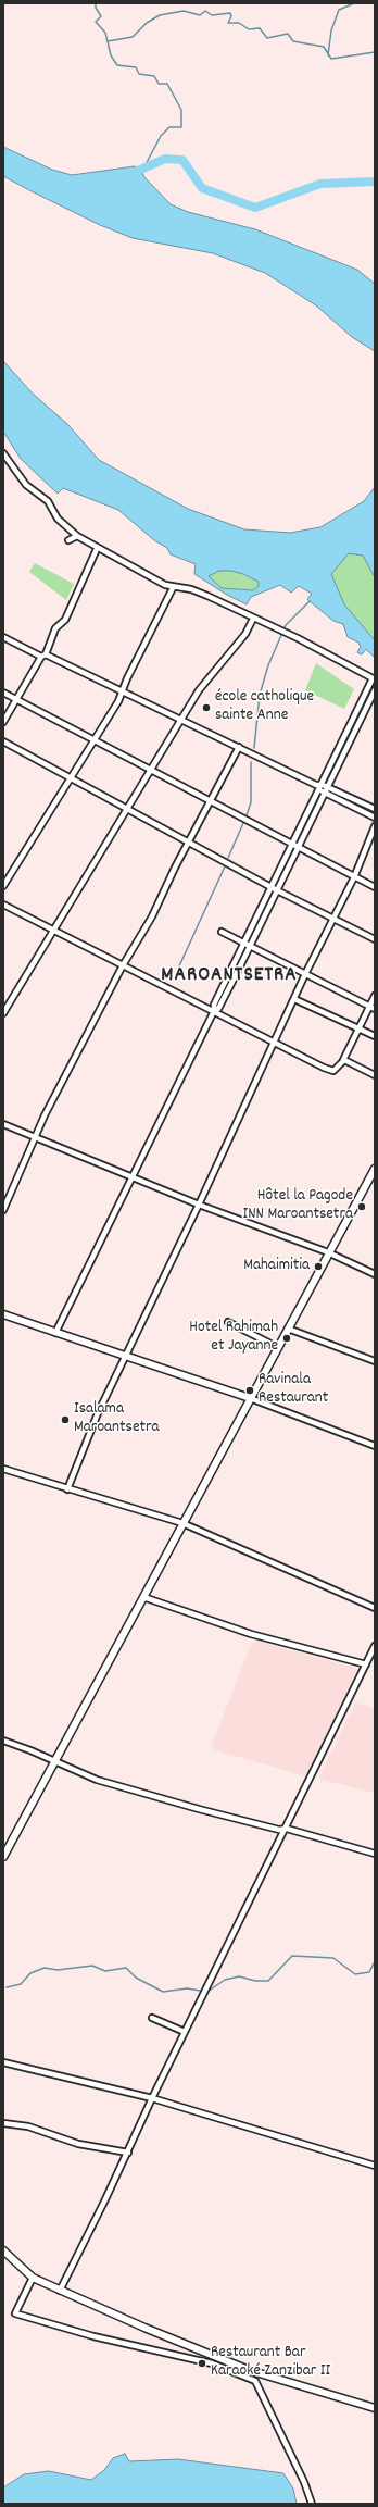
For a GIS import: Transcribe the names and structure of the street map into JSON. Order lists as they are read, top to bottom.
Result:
{
  "districts": ["MAROANTSETRA"],
  "places": [
    "école catholique sainte Anne",
    "Hôtel la Pagode INN Maroantsetra",
    "Mahaimitia",
    "Hotel Rahimah et Jayanne",
    "Ravinala Restaurant",
    "Isalama Maroantsetra",
    "Restaurant Bar Karaoké Zanzibar II"
  ]
}
